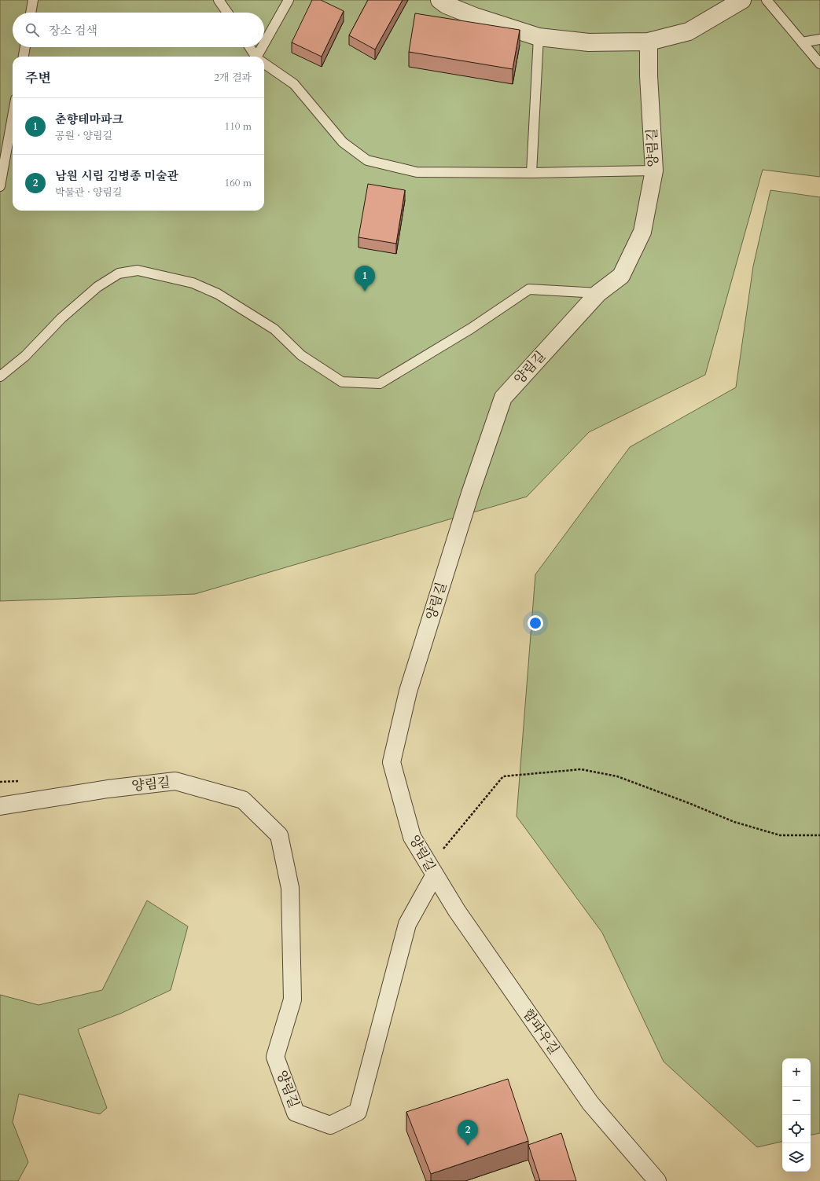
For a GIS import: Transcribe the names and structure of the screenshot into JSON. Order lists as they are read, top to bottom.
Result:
{
  "streets": {
    "street": ["양림길", "함파우길"]
  },
  "crossings": [
    ["양림길", "함파우길"]
  ],
  "page": {
    "search": "장소 검색",
    "heading": ["주변", "2개 결과"],
    "list": [
      {
        "mark": "1",
        "name": "춘향테마파크",
        "note": "공원 · 양림길",
        "value": "110 m"
      },
      {
        "mark": "2",
        "name": "남원 시립 김병종 미술관",
        "note": "박물관 · 양림길",
        "value": "160 m"
      }
    ],
    "pins": ["1", "2"],
    "map_buttons": ["+", "−"]
  }
}
